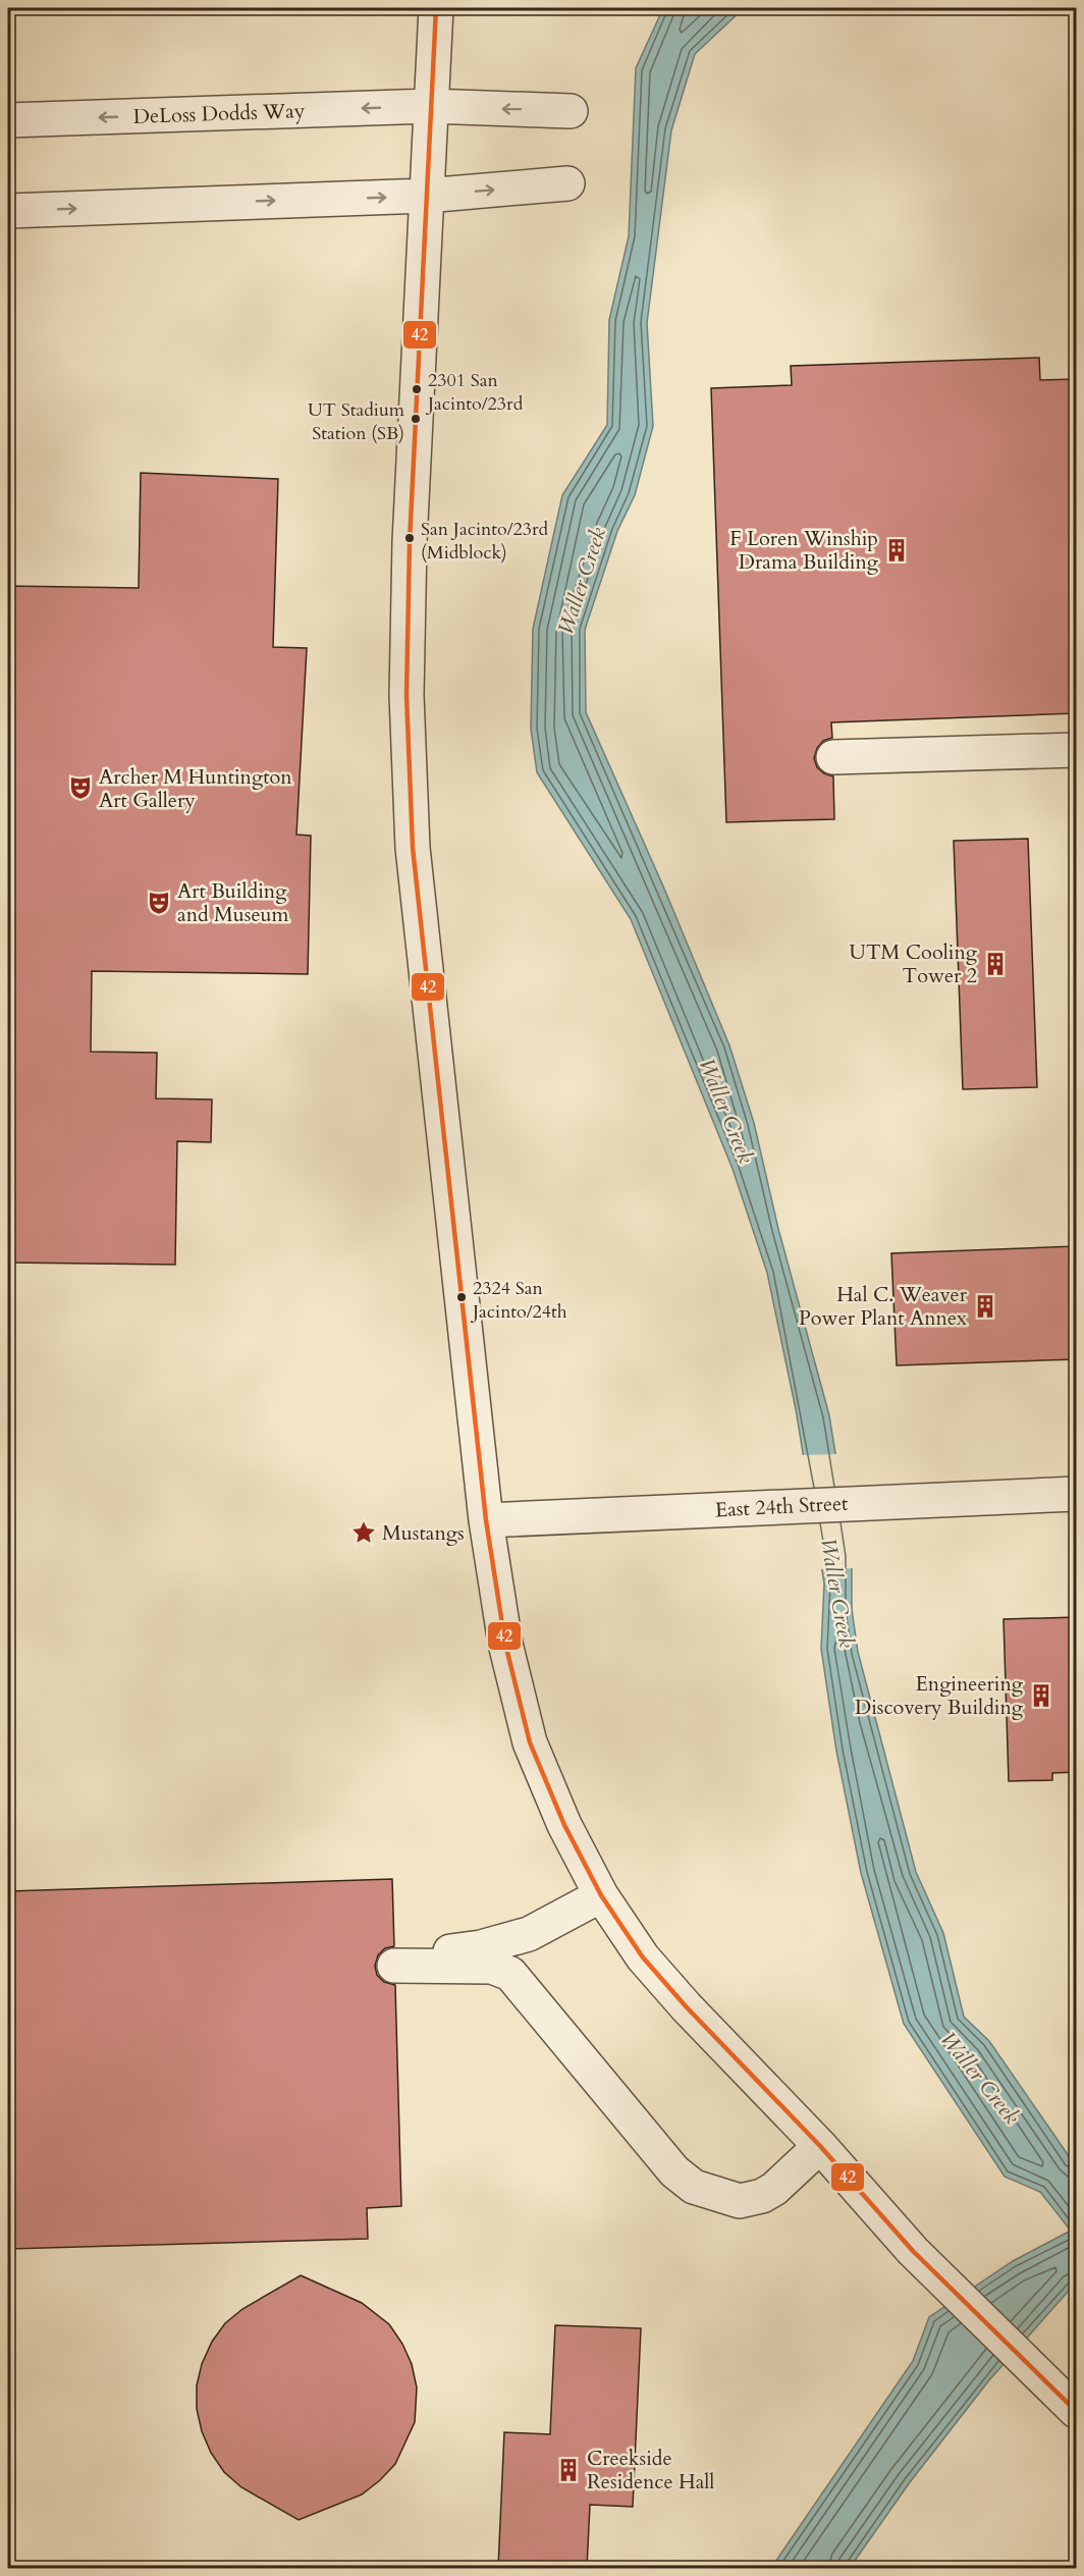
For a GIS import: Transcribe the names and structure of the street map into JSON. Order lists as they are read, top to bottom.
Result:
{
  "streets": {
    "street": ["DeLoss Dodds Way", "East 24th Street"]
  },
  "water": ["Waller Creek"],
  "places": {
    "other": [
      "2301 San Jacinto/23rd",
      "UT Stadium Station (SB)",
      "San Jacinto/23rd (Midblock)",
      "2324 San Jacinto/24th"
    ],
    "building": [
      "F Loren Winship Drama Building",
      "UTM Cooling Tower 2",
      "Hal C. Weaver Power Plant Annex",
      "Engineering Discovery Building",
      "Creekside Residence Hall"
    ],
    "theatre": ["Archer M Huntington Art Gallery", "Art Building and Museum"],
    "place": ["Mustangs"]
  },
  "lines": ["transit line 42"]
}
